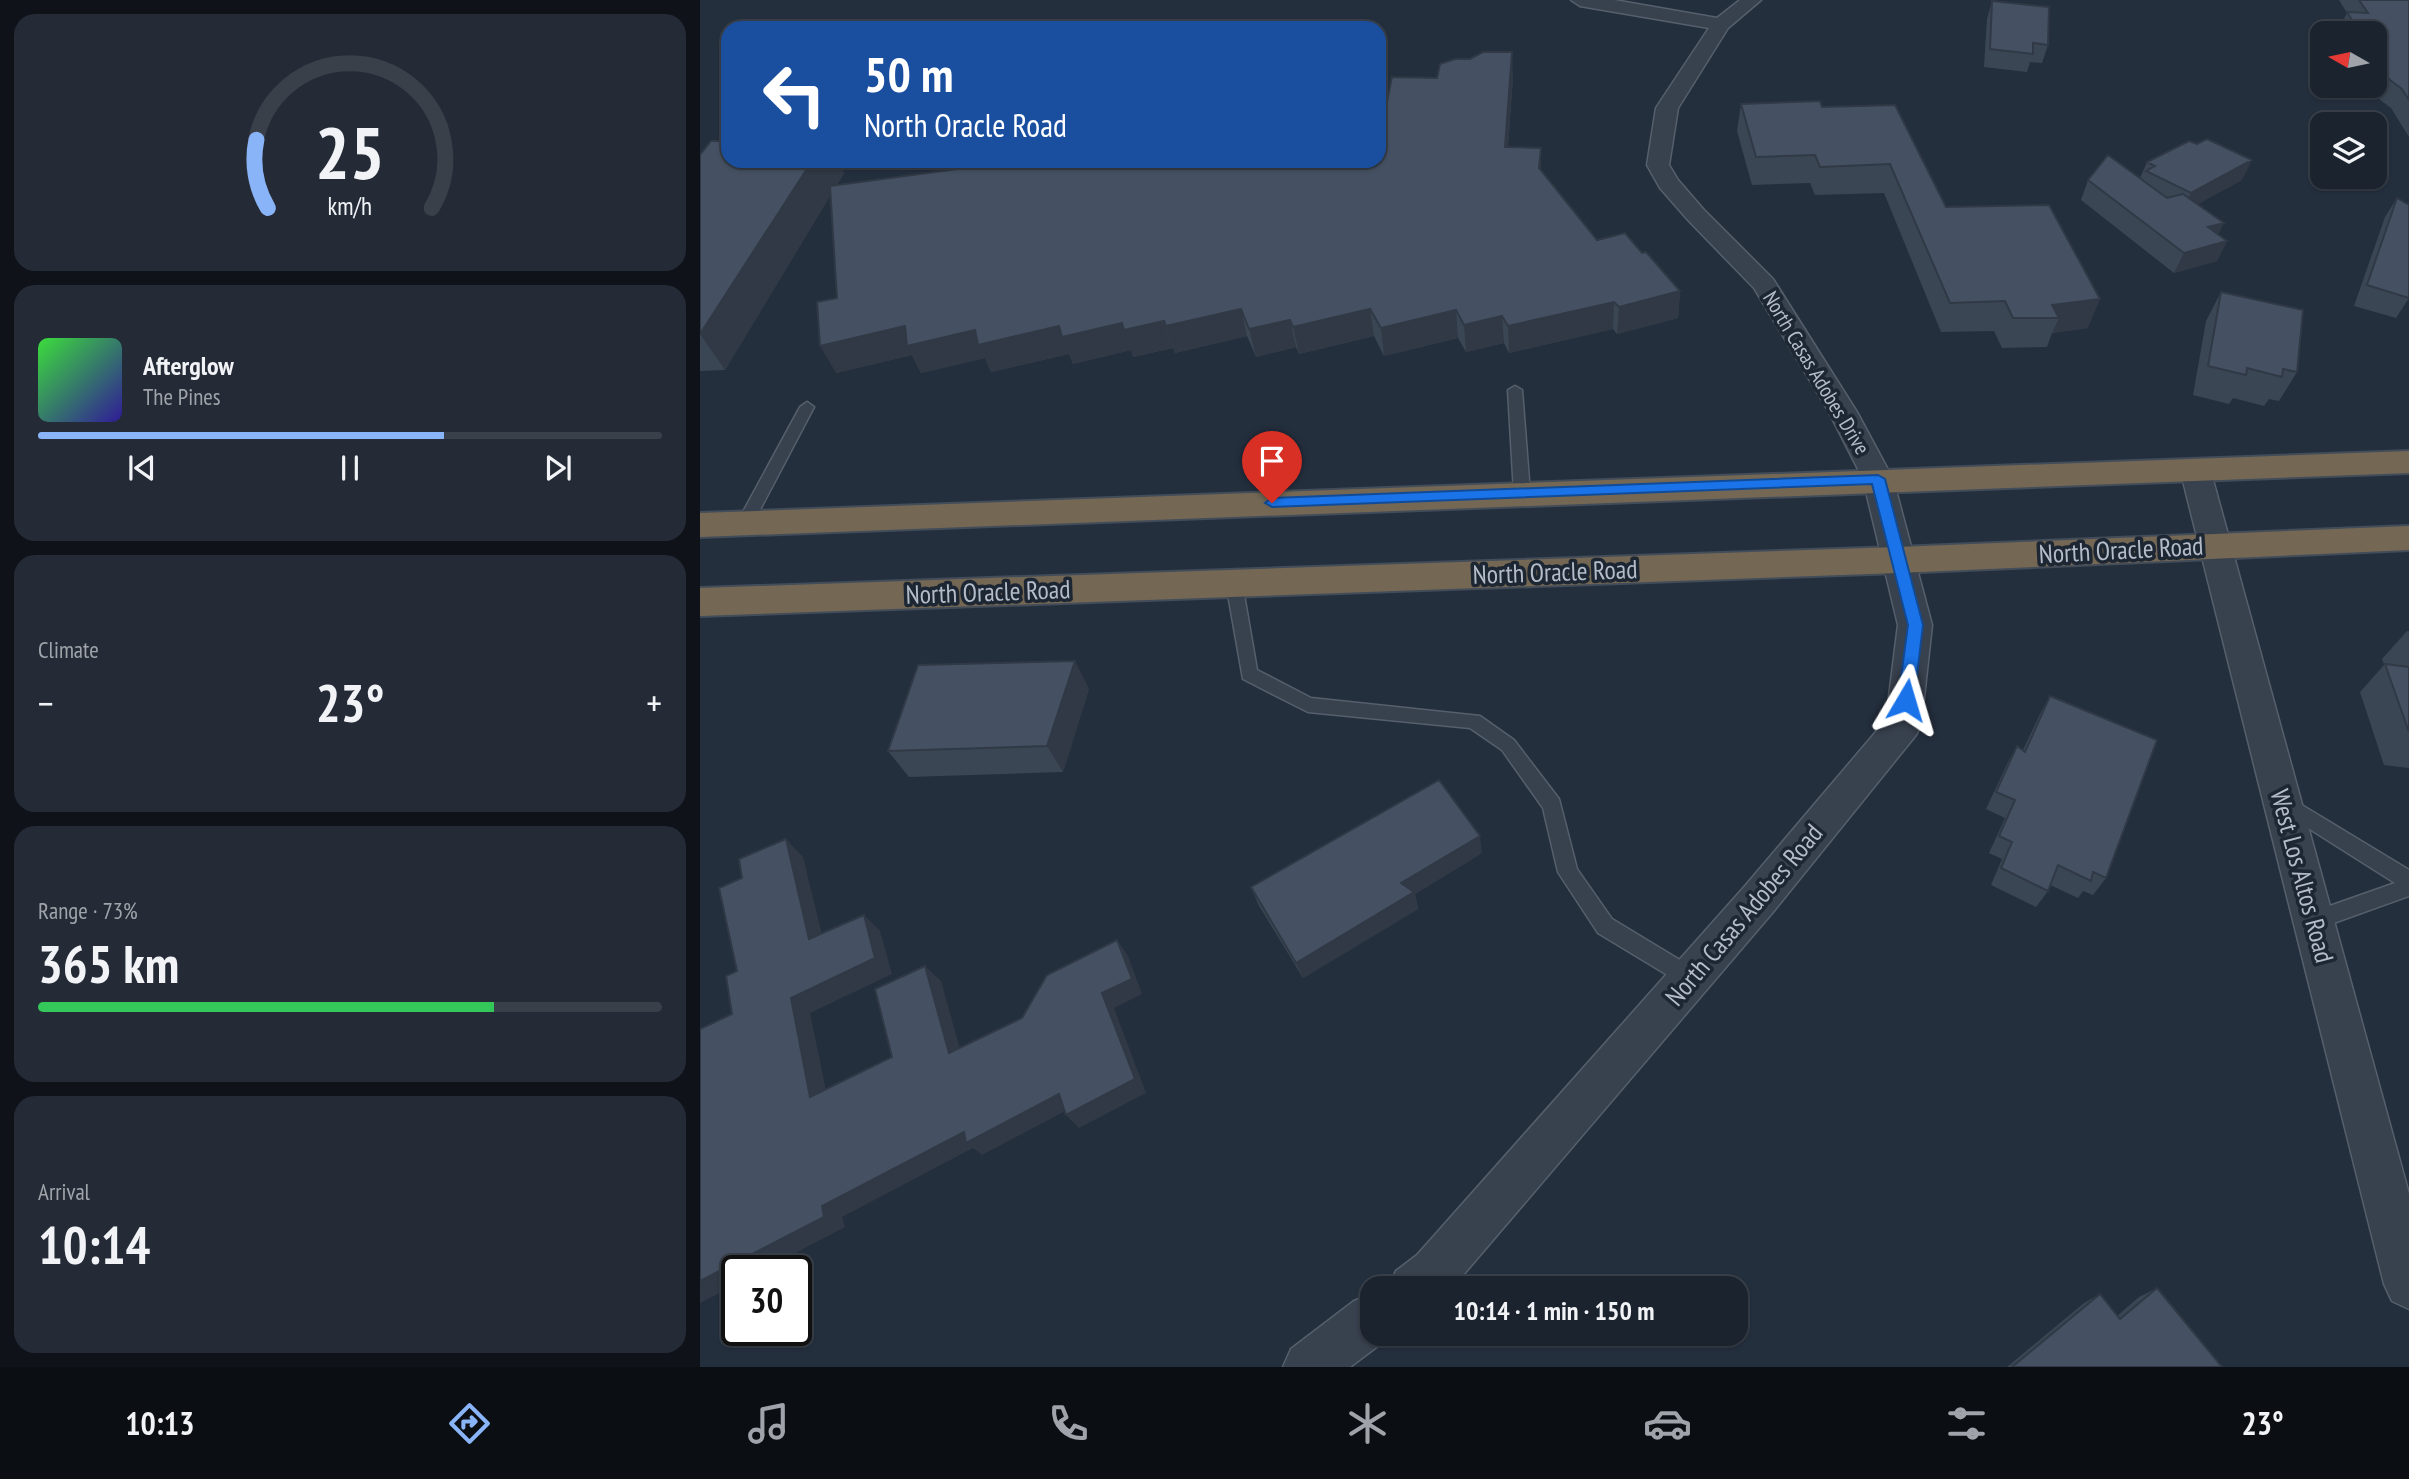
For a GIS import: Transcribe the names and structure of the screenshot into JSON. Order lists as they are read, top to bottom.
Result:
{
  "streets": {
    "highway": ["North Oracle Road"],
    "street": ["North Casas Adobes Drive", "West Los Altos Road", "North Casas Adobes Road"]
  },
  "crossings": [
    ["North Casas Adobes Drive", "North Casas Adobes Road"],
    ["North Oracle Road", "West Los Altos Road"],
    ["North Oracle Road", "North Casas Adobes Road"]
  ],
  "north": "left",
  "page": {
    "turn": ["50 m", "North Oracle Road"],
    "song": ["Afterglow", "The Pines"],
    "tile": [
      "Climate",
      ["Range · 73%", "365 km"],
      ["Arrival", "10:14"]
    ],
    "heat": ["−", "23°", "+"],
    "limit": "30",
    "trip": "10:14 · 1 min · 150 m",
    "tabs": ["10:13", "23°"],
    "gauge": ["25", "km/h"]
  }
}
